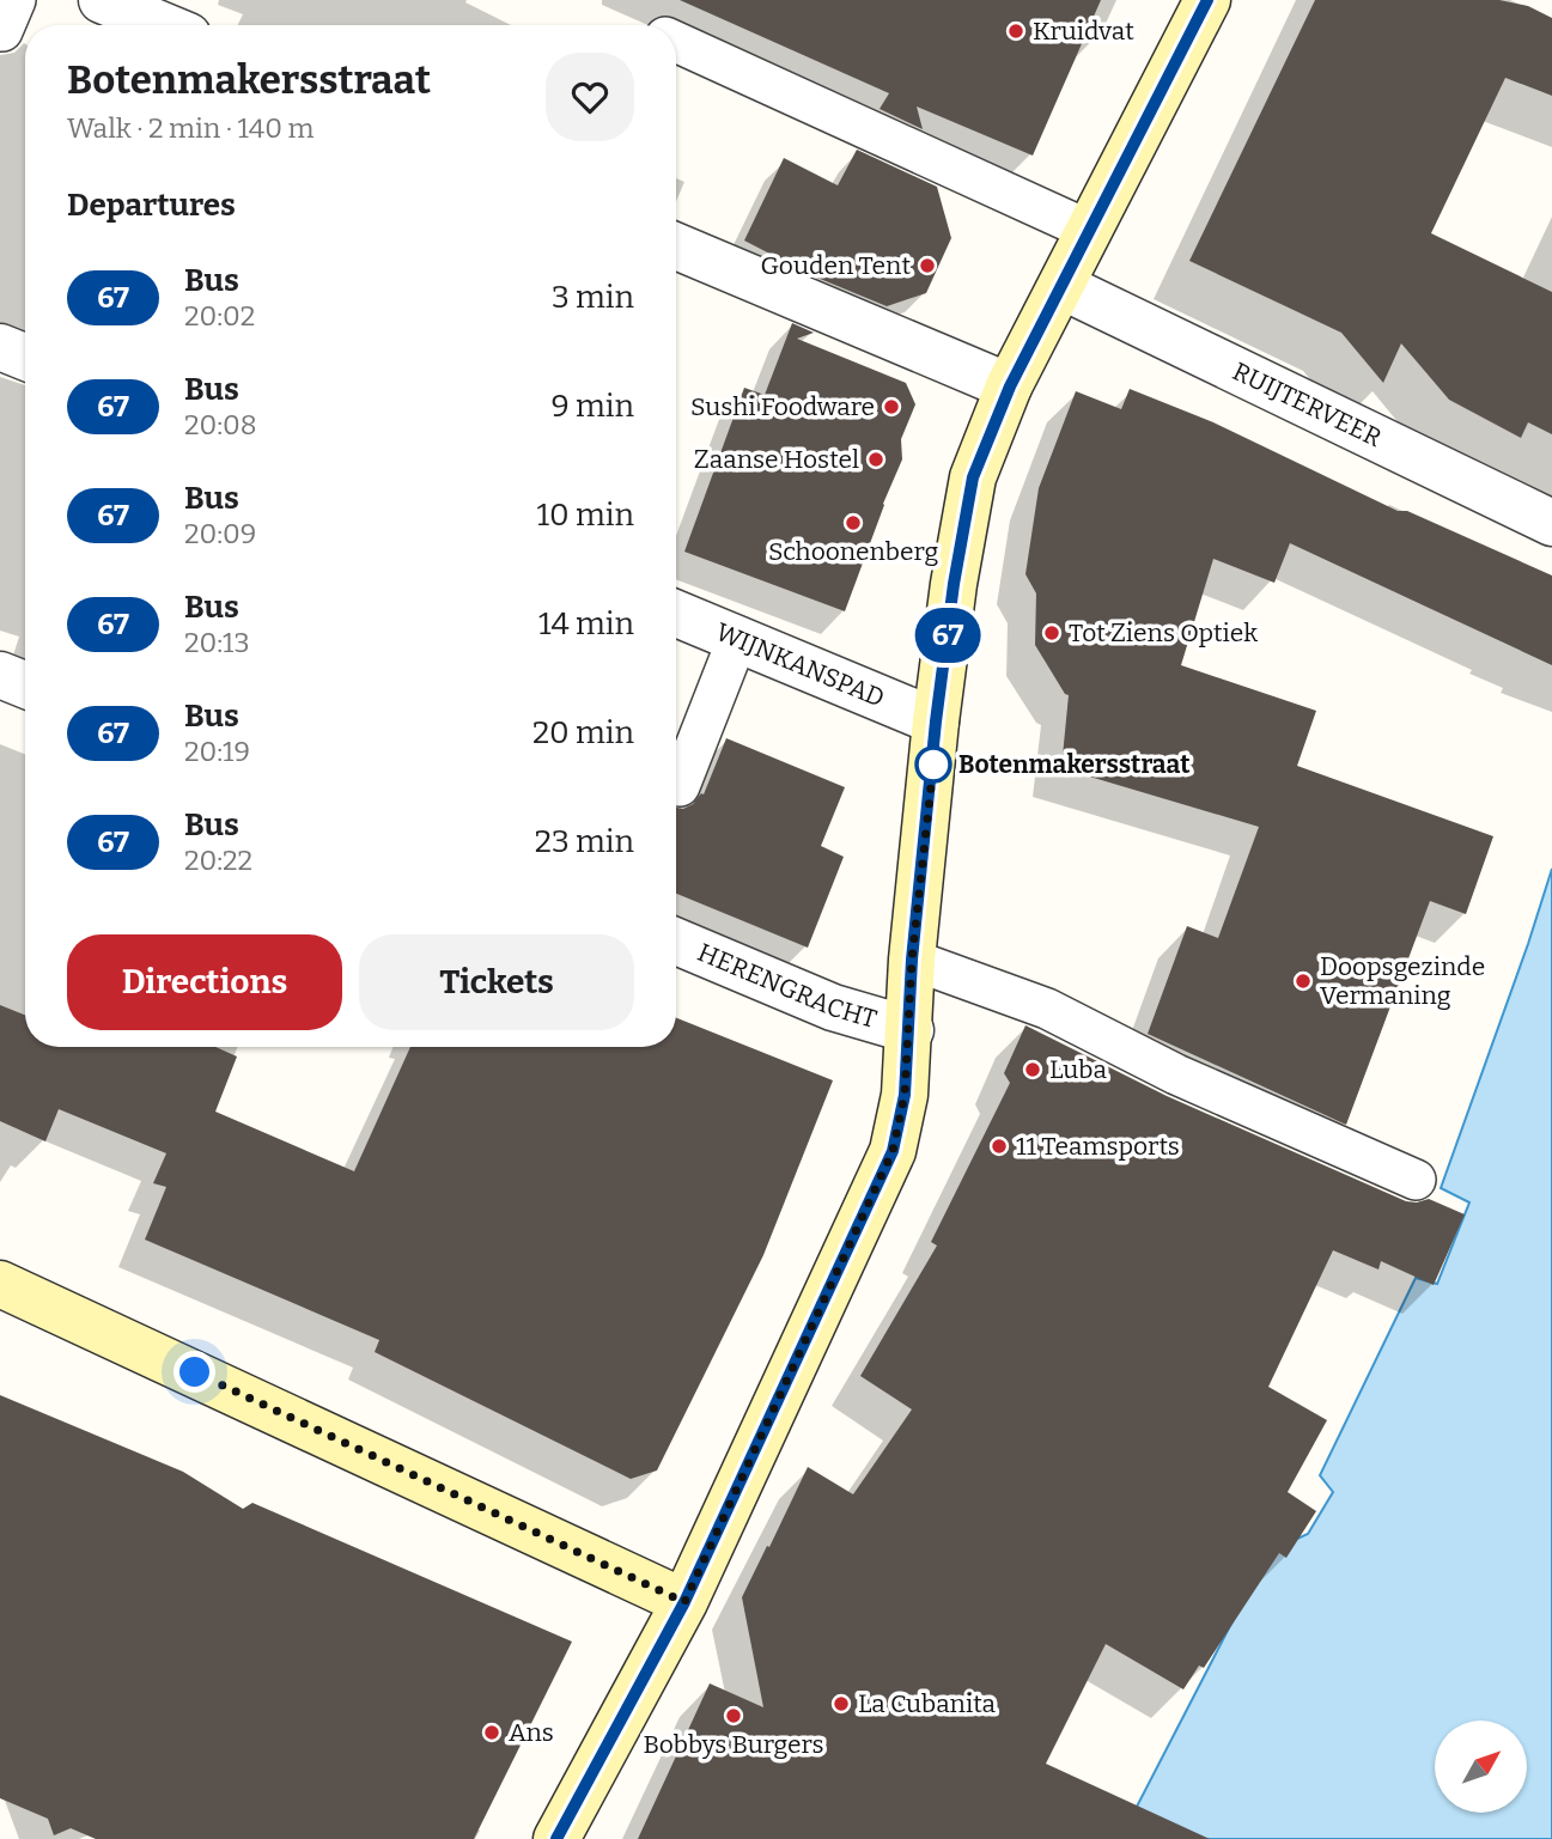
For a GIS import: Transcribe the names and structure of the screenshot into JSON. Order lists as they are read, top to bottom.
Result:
{
  "streets": {
    "street": ["RUIJTERVEER", "WIJNKANSPAD", "HERENGRACHT"]
  },
  "places": [
    "Kruidvat",
    "Gouden Tent",
    "Sushi Foodware",
    "Zaanse Hostel",
    "Schoonenberg",
    "Tot Ziens Optiek",
    "Botenmakersstraat",
    "Doopsgezinde Vermaning",
    "Luba",
    "11 Teamsports",
    "La Cubanita",
    "Bobbys Burgers",
    "Ans"
  ],
  "lines": ["bus line 67"],
  "north": "top right",
  "page": {
    "on_map": "67",
    "heading": [
      ["Botenmakersstraat", "Walk · 2 min · 140 m"],
      "Departures"
    ],
    "list": [
      {
        "mark": "67",
        "name": "Bus",
        "note": "20:02",
        "value": "3 min"
      },
      {
        "mark": "67",
        "name": "Bus",
        "note": "20:08",
        "value": "9 min"
      },
      {
        "mark": "67",
        "name": "Bus",
        "note": "20:09",
        "value": "10 min"
      },
      {
        "mark": "67",
        "name": "Bus",
        "note": "20:13",
        "value": "14 min"
      },
      {
        "mark": "67",
        "name": "Bus",
        "note": "20:19",
        "value": "20 min"
      },
      {
        "mark": "67",
        "name": "Bus",
        "note": "20:22",
        "value": "23 min"
      }
    ],
    "buttons": ["Directions", "Tickets"]
  }
}
